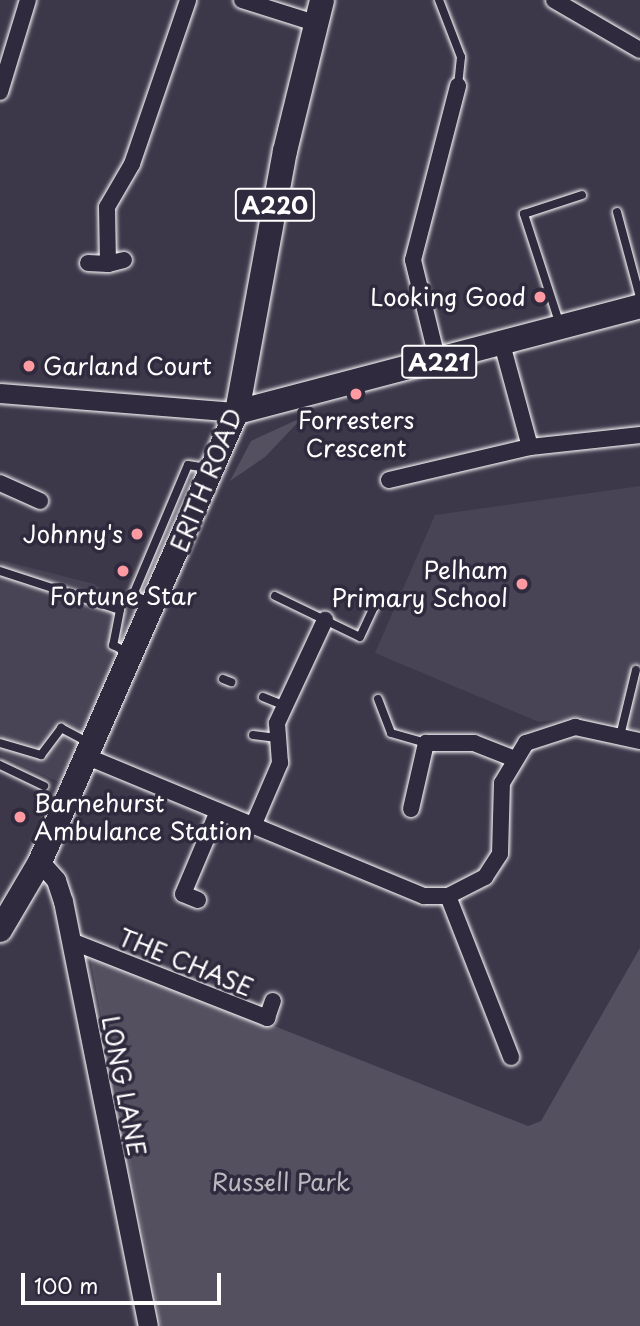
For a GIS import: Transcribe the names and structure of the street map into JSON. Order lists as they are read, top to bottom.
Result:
{
  "streets": {
    "main road": ["A220", "A221", "ERITH ROAD"],
    "street": ["THE CHASE", "LONG LANE"]
  },
  "crossings": [
    ["A221", "ERITH ROAD"],
    ["ERITH ROAD", "LONG LANE"],
    ["THE CHASE", "LONG LANE"]
  ],
  "parks": ["Russell Park"],
  "places": [
    "Looking Good",
    "Garland Court",
    "Forresters Crescent",
    "Johnny's",
    "Fortune Star",
    "Pelham Primary School",
    "Barnehurst Ambulance Station"
  ],
  "scale_bar": "100 m"
}
